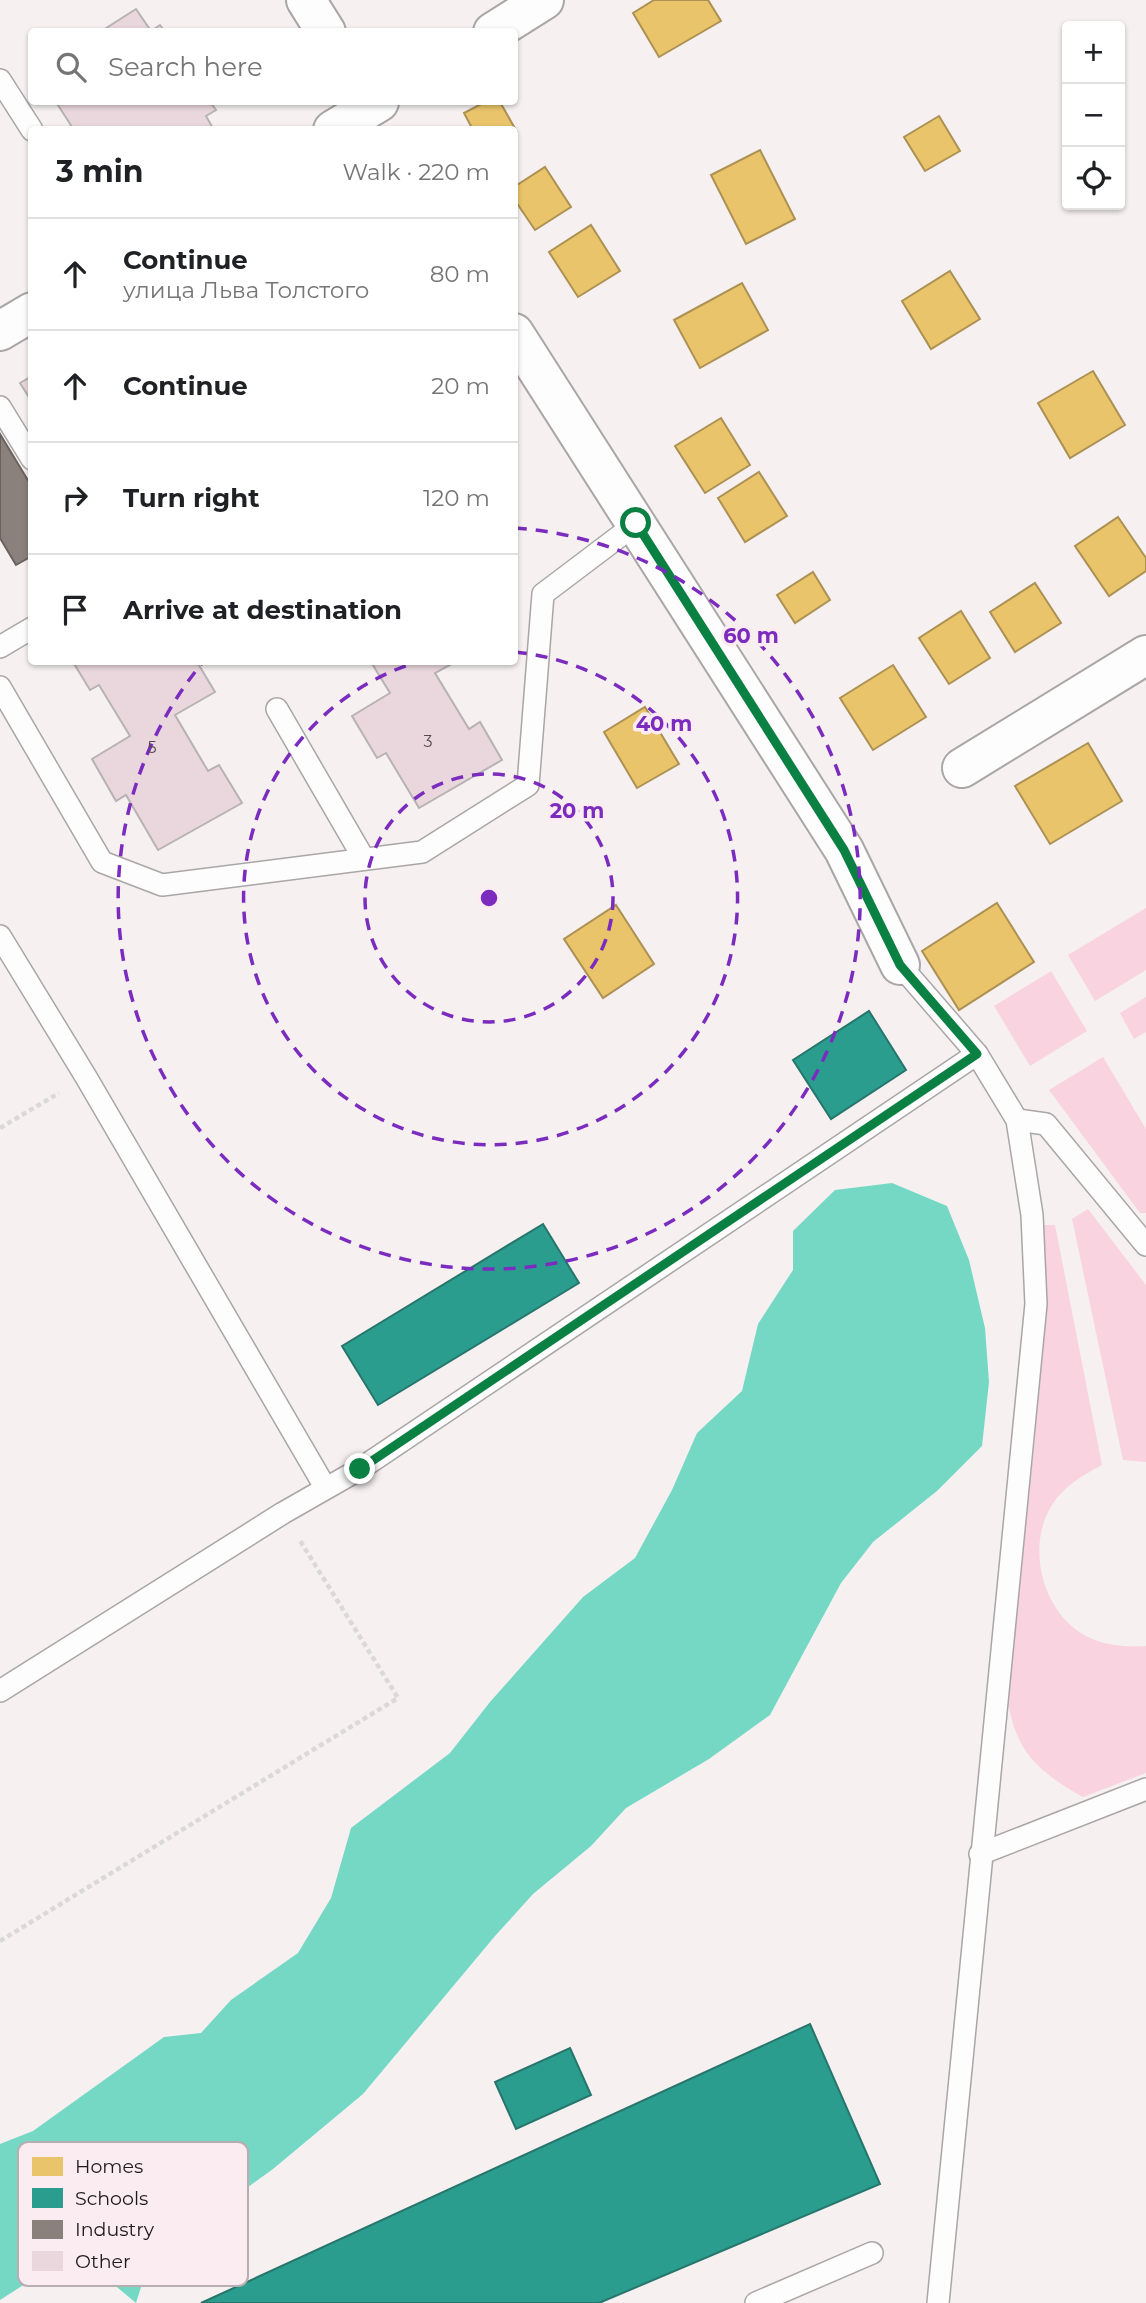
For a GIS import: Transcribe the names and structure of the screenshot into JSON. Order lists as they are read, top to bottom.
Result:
{
  "house_numbers": ["3", "5"],
  "legend": [
    "Homes",
    "Schools",
    "Industry",
    "Other"
  ],
  "page": {
    "map_buttons": ["+", "−"],
    "search": "Search here",
    "heading": ["3 min", "Walk · 220 m"],
    "list": [
      ["Continue", "улица Льва Толстого", "80 m"],
      ["Continue", "20 m"],
      ["Turn right", "120 m"],
      "Arrive at destination"
    ]
  },
  "rings": ["60 m", "40 m", "20 m"]
}
